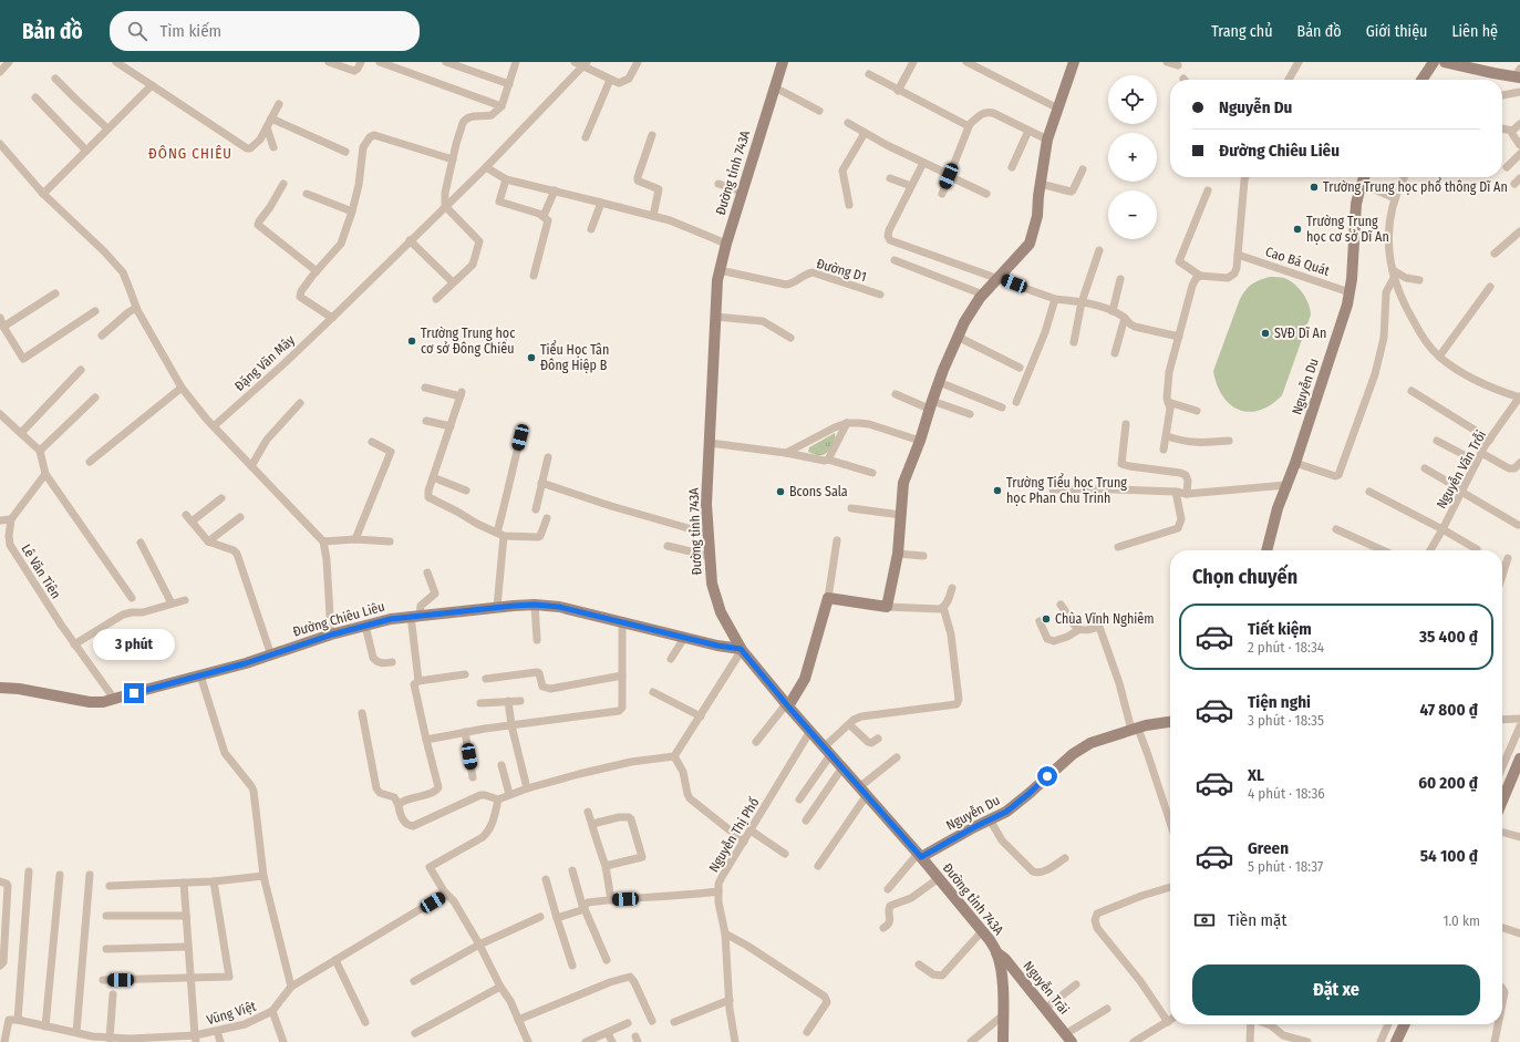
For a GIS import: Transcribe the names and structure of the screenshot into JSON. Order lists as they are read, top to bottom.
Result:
{
  "streets": {
    "street": [
      "Đường tỉnh 743A",
      "Cao Bá Quát",
      "Đường D1",
      "Đặng Văn Mây",
      "Nguyễn Du",
      "Nguyễn Văn Trỗi",
      "Lê Văn Tiên",
      "Đường Chiêu Liêu",
      "Nguyễn Thị Phố",
      "Nguyễn Trãi",
      "Vũng Việt"
    ]
  },
  "crossings": [
    ["Đường tỉnh 743A", "Đường D1"],
    ["Đường tỉnh 743A", "Nguyễn Du"],
    ["Đường tỉnh 743A", "Đường Chiêu Liêu"],
    ["Đường tỉnh 743A", "Nguyễn Thị Phố"],
    ["Đường tỉnh 743A", "Nguyễn Trãi"],
    ["Cao Bá Quát", "Nguyễn Du"],
    ["Lê Văn Tiên", "Đường Chiêu Liêu"]
  ],
  "districts": ["ĐÔNG CHIÊU"],
  "places": [
    "Trường Trung học phổ thông Dĩ An",
    "Trường Trung học cơ sở Dĩ An",
    "SVĐ Dĩ An",
    "Trường Trung học cơ sở Đông Chiêu",
    "Tiểu Học Tân Đông Hiệp B",
    "Trường Tiểu học Trung học Phan Chu Trinh",
    "Bcons Sala",
    "Chùa Vĩnh Nghiêm"
  ],
  "page": {
    "header": "Bản đồ",
    "search": "Tìm kiếm",
    "nav": [
      "Trang chủ",
      "Bản đồ",
      "Giới thiệu",
      "Liên hệ"
    ],
    "map_buttons": ["+", "−"],
    "banner": ["Nguyễn Du", "Đường Chiêu Liêu"],
    "heading": "Chọn chuyến",
    "list": [
      {
        "name": "Tiết kiệm",
        "note": "2 phút · 18:34",
        "value": "35 400 ₫"
      },
      {
        "name": "Tiện nghi",
        "note": "3 phút · 18:35",
        "value": "47 800 ₫"
      },
      {
        "name": "XL",
        "note": "4 phút · 18:36",
        "value": "60 200 ₫"
      },
      {
        "name": "Green",
        "note": "5 phút · 18:37",
        "value": "54 100 ₫"
      }
    ],
    "bubble": "3 phút",
    "pay": ["Tiền mặt", "1.0 km"],
    "buttons": "Đặt xe"
  }
}
